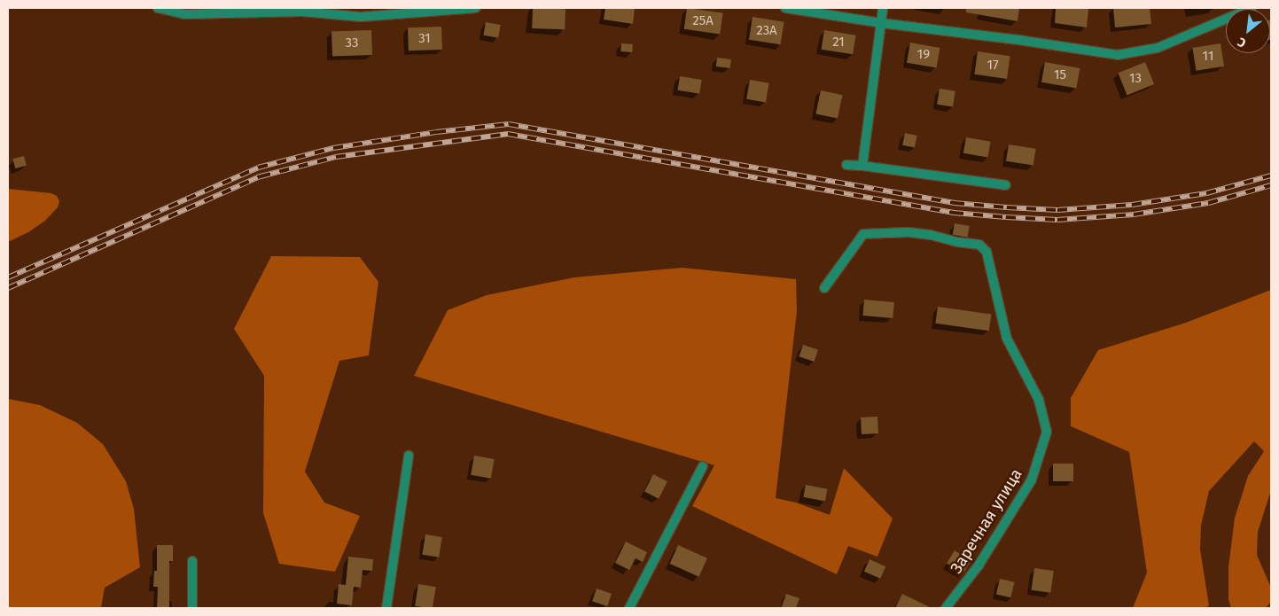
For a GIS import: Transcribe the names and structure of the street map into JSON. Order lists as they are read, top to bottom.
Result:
{
  "streets": {
    "street": ["Заречная улица"]
  },
  "house_numbers": [
    "25А",
    "23А",
    "31",
    "21",
    "33",
    "19",
    "11",
    "17",
    "15",
    "13"
  ],
  "north": "bottom left"
}
